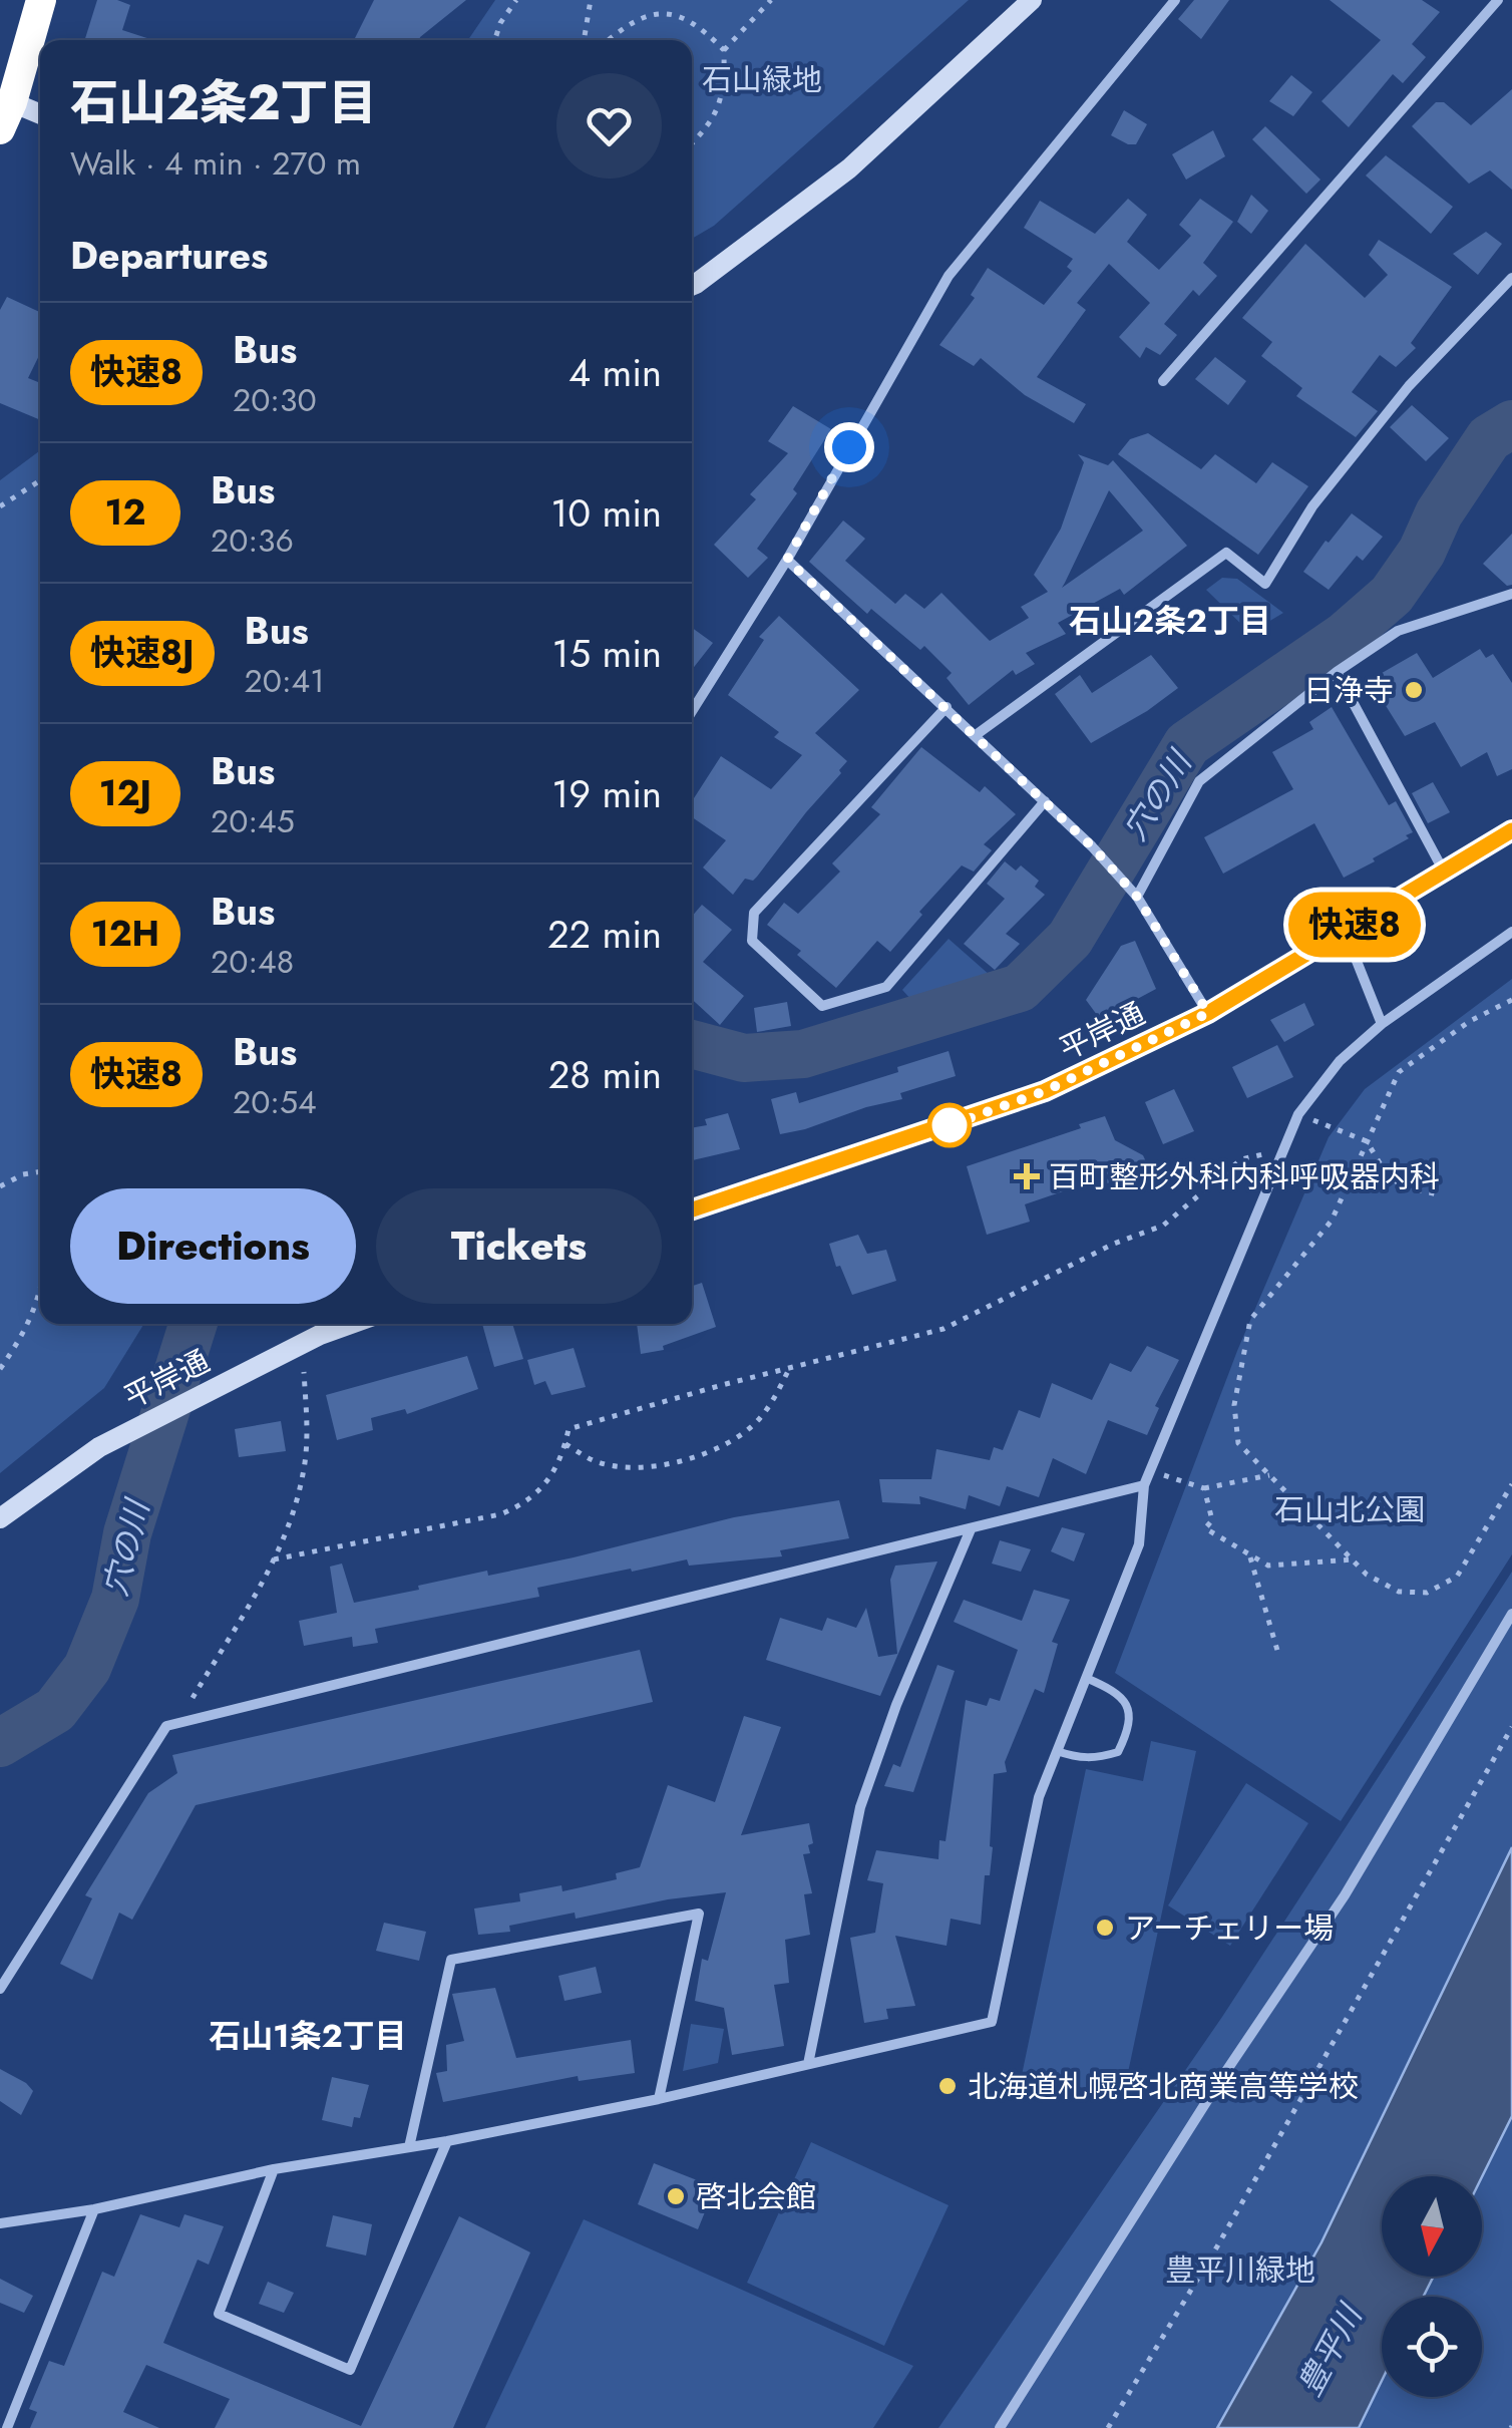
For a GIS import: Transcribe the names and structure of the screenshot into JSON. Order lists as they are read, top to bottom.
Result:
{
  "streets": {
    "street": ["平岸通"]
  },
  "districts": ["石山2条2丁目", "石山1条2丁目"],
  "water": ["穴の川", "豊平川"],
  "parks": ["石山緑地", "石山北公園", "豊平川緑地"],
  "places": {
    "other": [
      "日浄寺",
      "アーチェリー場",
      "北海道札幌啓北商業高等学校",
      "啓北会館"
    ],
    "health": ["百町整形外科内科呼吸器内科"]
  },
  "lines": ["bus line 快速8"],
  "north": "bottom",
  "page": {
    "on_map": "快速8",
    "heading": [
      ["石山2条2丁目", "Walk · 4 min · 270 m"],
      "Departures"
    ],
    "list": [
      {
        "mark": "快速8",
        "name": "Bus",
        "note": "20:30",
        "value": "4 min"
      },
      {
        "mark": "12",
        "name": "Bus",
        "note": "20:36",
        "value": "10 min"
      },
      {
        "mark": "快速8J",
        "name": "Bus",
        "note": "20:41",
        "value": "15 min"
      },
      {
        "mark": "12J",
        "name": "Bus",
        "note": "20:45",
        "value": "19 min"
      },
      {
        "mark": "12H",
        "name": "Bus",
        "note": "20:48",
        "value": "22 min"
      },
      {
        "mark": "快速8",
        "name": "Bus",
        "note": "20:54",
        "value": "28 min"
      }
    ],
    "buttons": ["Directions", "Tickets"]
  }
}
